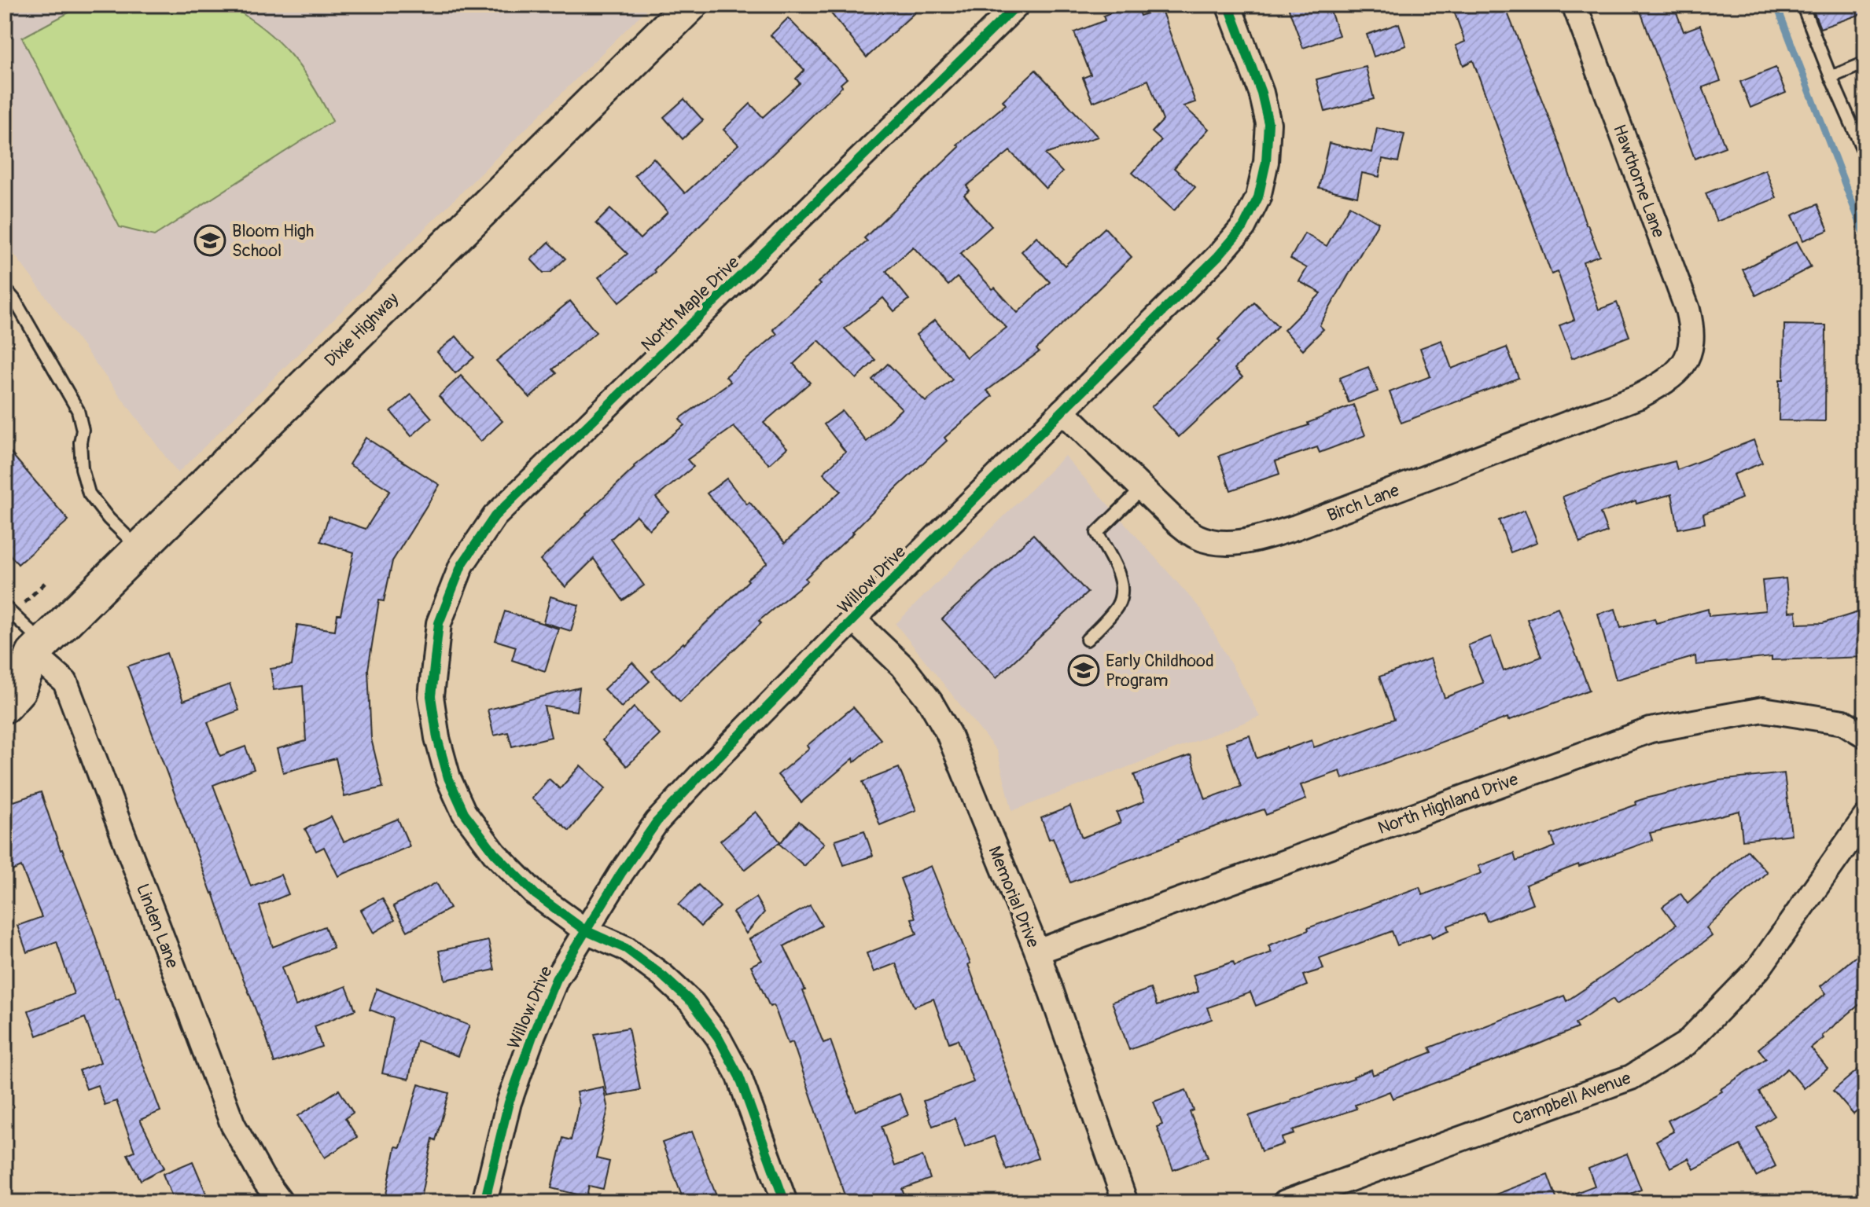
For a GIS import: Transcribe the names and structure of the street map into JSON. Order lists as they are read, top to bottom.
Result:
{
  "streets": {
    "main road": ["Dixie Highway"],
    "street": [
      "Hawthorne Lane",
      "North Maple Drive",
      "Birch Lane",
      "Willow Drive",
      "North Highland Drive",
      "Memorial Drive",
      "Linden Lane",
      "Campbell Avenue"
    ]
  },
  "crossings": [
    ["Hawthorne Lane", "Birch Lane"],
    ["North Maple Drive", "Willow Drive"],
    ["Dixie Highway", "Linden Lane"],
    ["Birch Lane", "Willow Drive"],
    ["Willow Drive", "Memorial Drive"],
    ["North Highland Drive", "Memorial Drive"]
  ],
  "places": {
    "school or university": ["Bloom High School", "Early Childhood Program"]
  }
}
